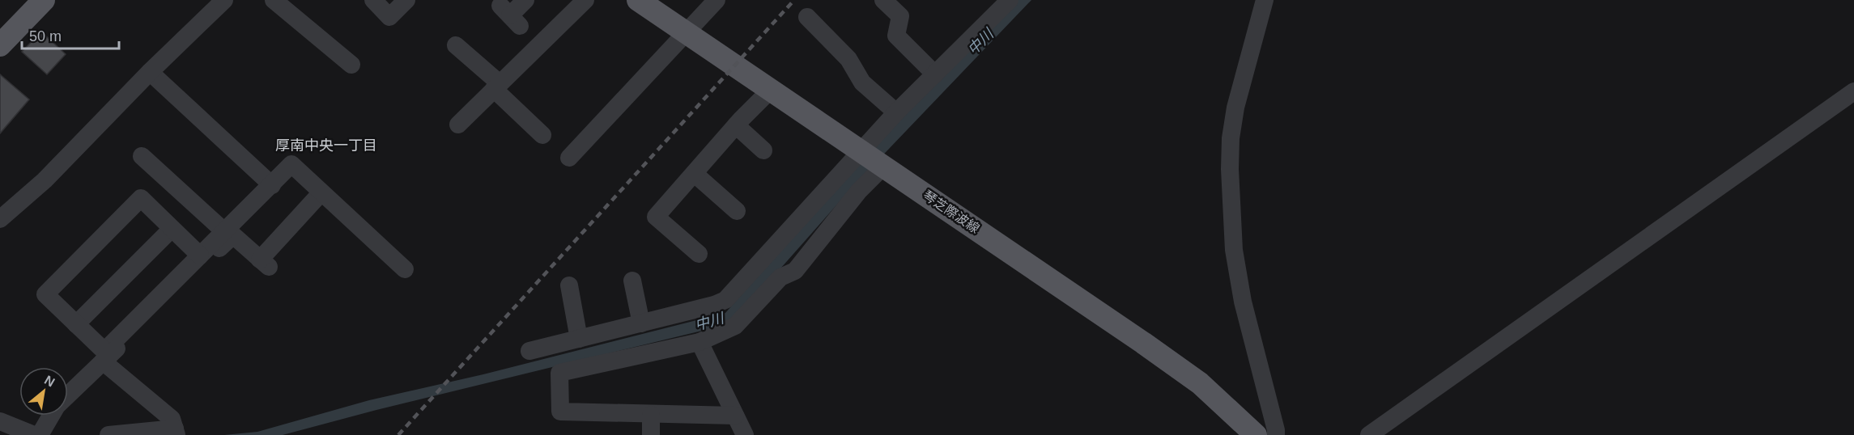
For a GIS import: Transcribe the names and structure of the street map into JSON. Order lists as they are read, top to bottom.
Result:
{
  "streets": {
    "main road": ["琴芝際波線"]
  },
  "districts": ["厚南中央一丁目"],
  "water": ["中川"],
  "scale_bar": "50 m",
  "north": "top right"
}
